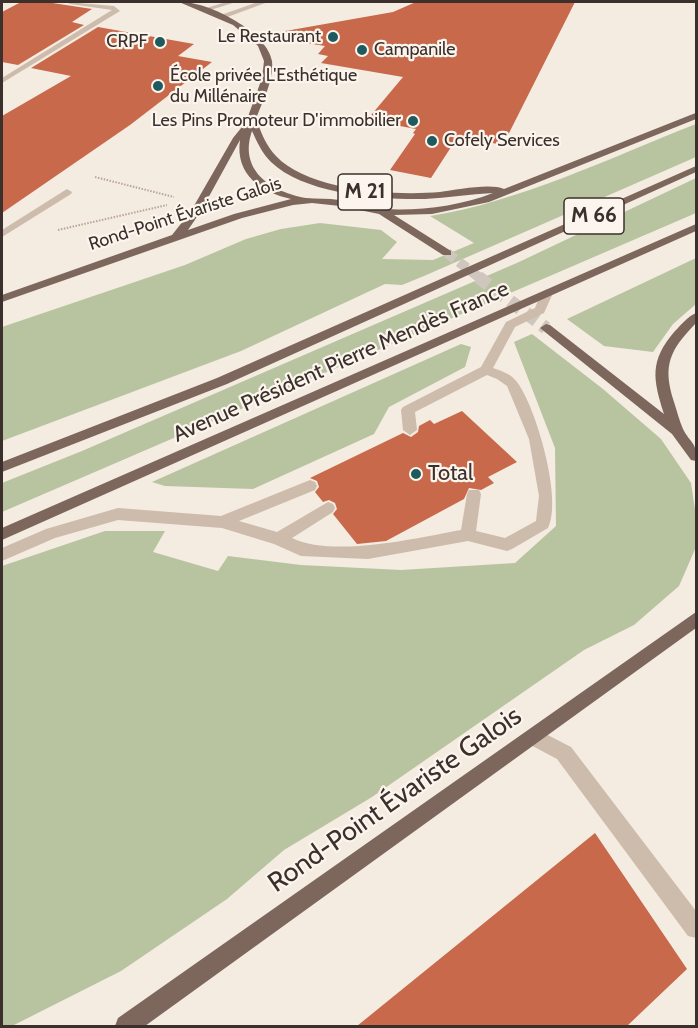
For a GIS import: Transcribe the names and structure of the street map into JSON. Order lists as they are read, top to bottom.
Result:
{
  "streets": {
    "main road": [
      "M 21",
      "Rond-Point Évariste Galois",
      "M 66",
      "Avenue Président Pierre Mendès France"
    ]
  },
  "crossings": [
    ["M 21", "Rond-Point Évariste Galois"],
    ["M 21", "M 66"],
    ["Rond-Point Évariste Galois", "M 66"]
  ],
  "places": [
    "Le Restaurant",
    "CRPF",
    "Campanile",
    "École privée L'Esthétique du Millénaire",
    "Les Pins Promoteur D'immobilier",
    "Cofely Services",
    "Total"
  ]
}
